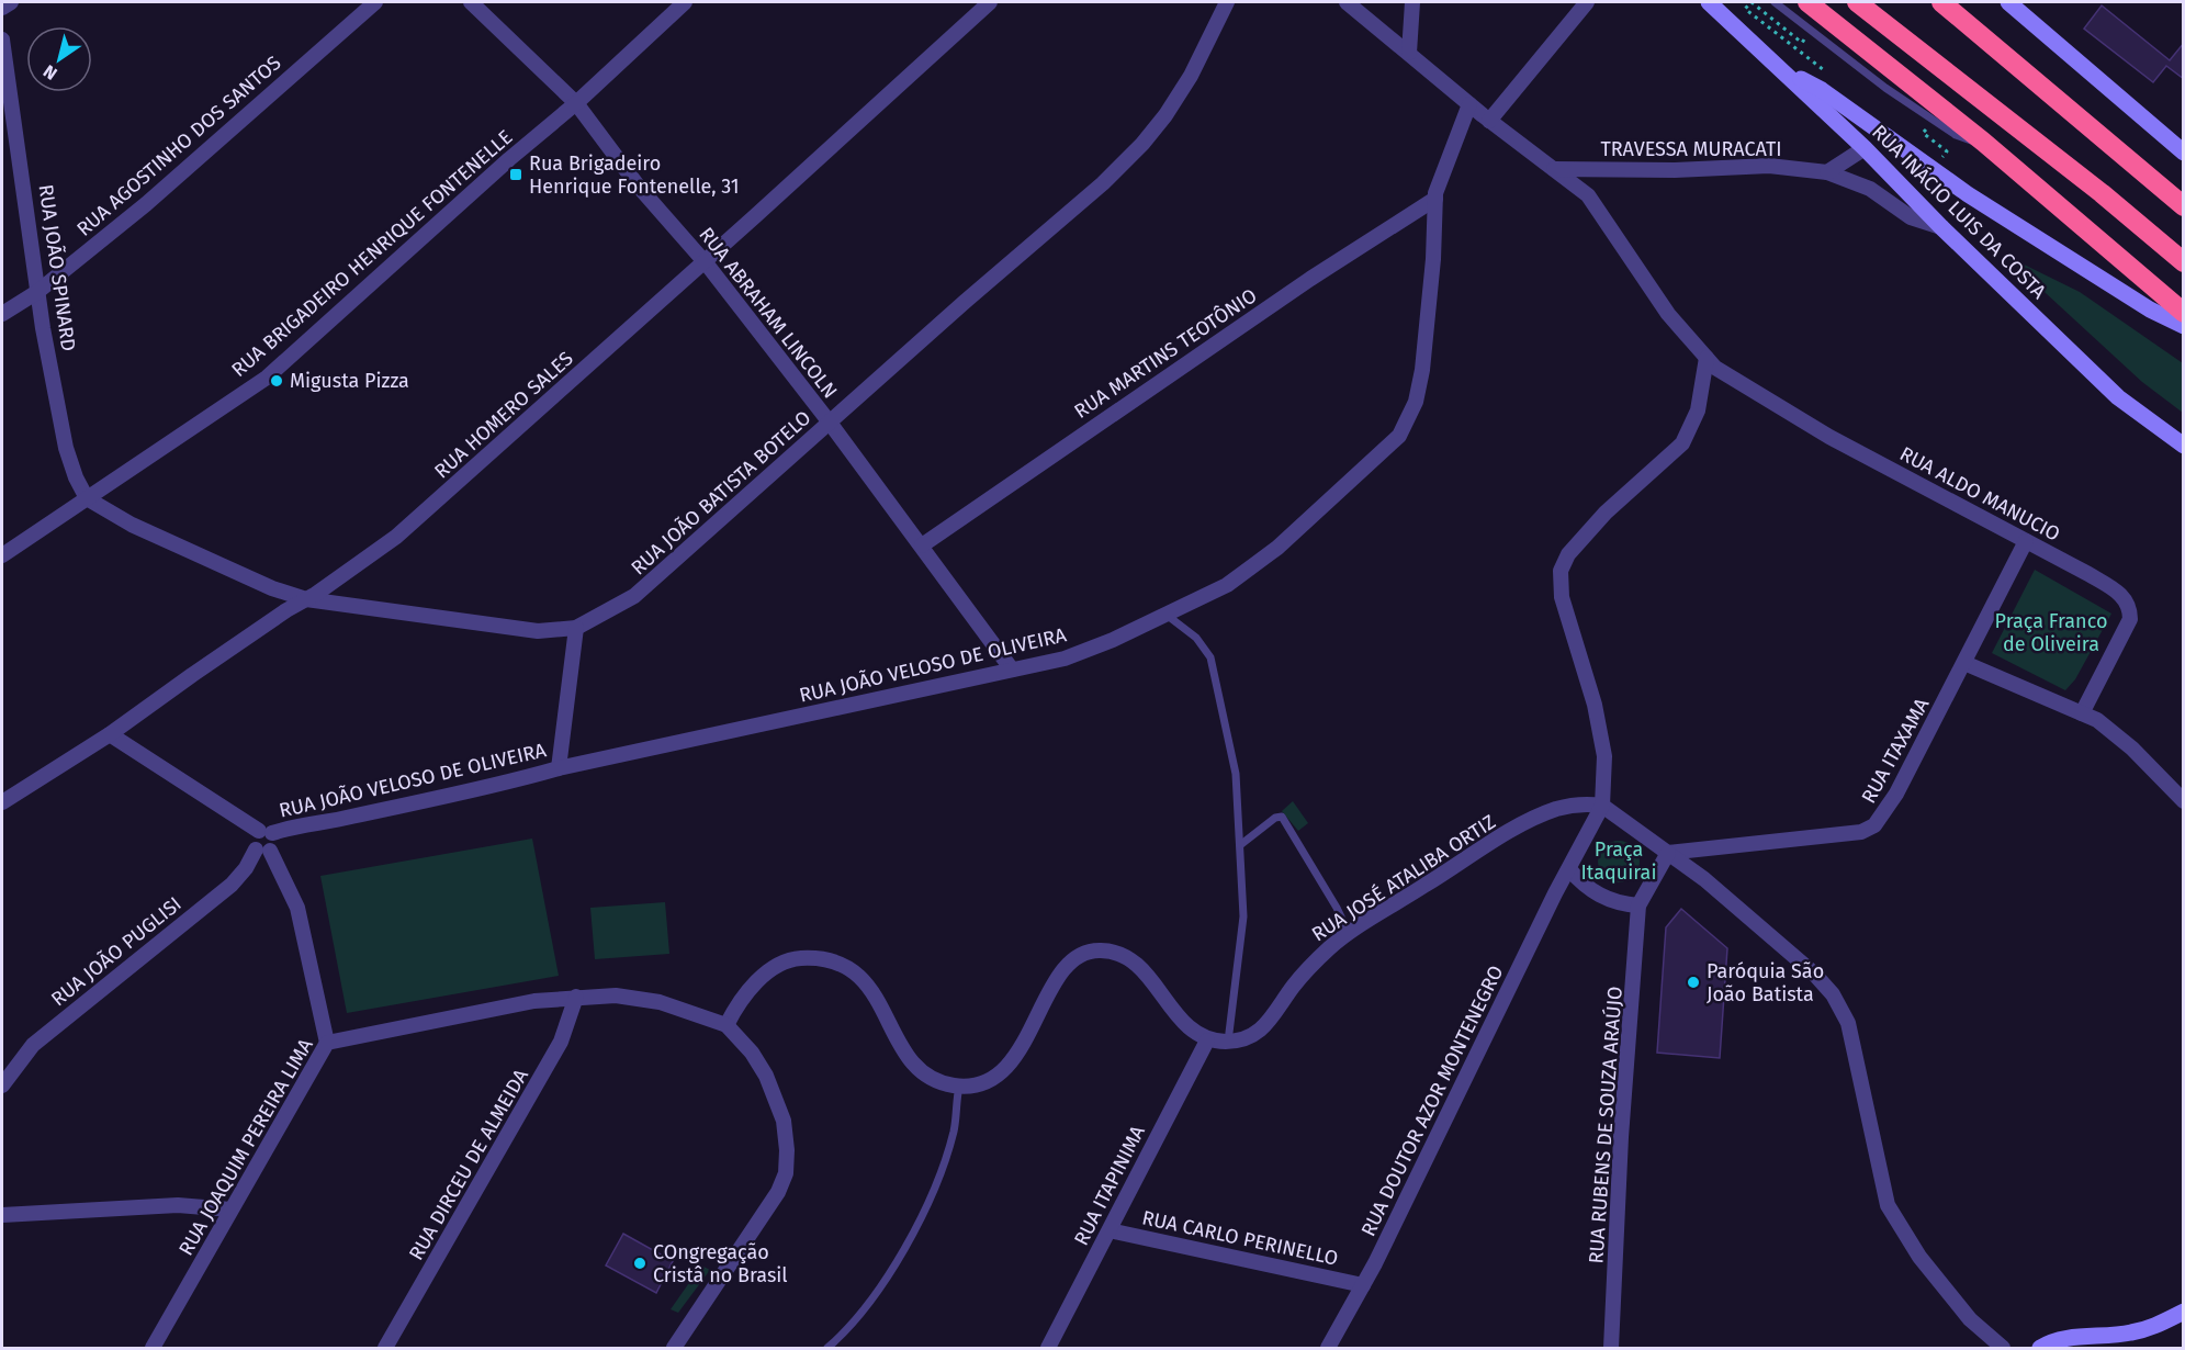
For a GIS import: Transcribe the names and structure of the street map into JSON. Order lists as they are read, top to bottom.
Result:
{
  "streets": {
    "main road": ["RUA INÁCIO LUIS DA COSTA"],
    "street": [
      "RUA AGOSTINHO DOS SANTOS",
      "TRAVESSA MURACATI",
      "RUA BRIGADEIRO HENRIQUE FONTENELLE",
      "RUA JOÃO SPINARD",
      "RUA ABRAHAM LINCOLN",
      "RUA MARTINS TEOTÔNIO",
      "RUA HOMERO SALES",
      "RUA JOÃO BATISTA BOTELO",
      "RUA ALDO MANUCIO",
      "RUA JOÃO VELOSO DE OLIVEIRA",
      "RUA ITAXAMA",
      "RUA JOSÉ ATALIBA ORTIZ",
      "RUA JOÃO PUGLISI",
      "RUA DOUTOR AZOR MONTENEGRO",
      "RUA RUBENS DE SOUZA ARAÚJO",
      "RUA JOAQUIM PEREIRA LIMA",
      "RUA DIRCEU DE ALMEIDA",
      "RUA ITAPINIMA",
      "RUA CARLO PERINELLO"
    ]
  },
  "crossings": [
    ["RUA AGOSTINHO DOS SANTOS", "RUA JOÃO SPINARD"],
    ["TRAVESSA MURACATI", "RUA INÁCIO LUIS DA COSTA"],
    ["RUA BRIGADEIRO HENRIQUE FONTENELLE", "RUA JOÃO SPINARD"],
    ["RUA BRIGADEIRO HENRIQUE FONTENELLE", "RUA ABRAHAM LINCOLN"],
    ["RUA BRIGADEIRO HENRIQUE FONTENELLE", "RUA JOÃO BATISTA BOTELO"],
    ["RUA JOÃO SPINARD", "RUA JOÃO BATISTA BOTELO"],
    ["RUA ABRAHAM LINCOLN", "RUA MARTINS TEOTÔNIO"],
    ["RUA ABRAHAM LINCOLN", "RUA HOMERO SALES"],
    ["RUA ABRAHAM LINCOLN", "RUA JOÃO BATISTA BOTELO"],
    ["RUA ABRAHAM LINCOLN", "RUA JOÃO VELOSO DE OLIVEIRA"],
    ["RUA MARTINS TEOTÔNIO", "RUA JOÃO VELOSO DE OLIVEIRA"],
    ["RUA HOMERO SALES", "RUA JOÃO BATISTA BOTELO"],
    ["RUA ALDO MANUCIO", "RUA ITAXAMA"],
    ["RUA JOSÉ ATALIBA ORTIZ", "RUA ITAPINIMA"],
    ["RUA DOUTOR AZOR MONTENEGRO", "RUA CARLO PERINELLO"],
    ["RUA JOAQUIM PEREIRA LIMA", "RUA DIRCEU DE ALMEIDA"],
    ["RUA ITAPINIMA", "RUA CARLO PERINELLO"]
  ],
  "parks": ["Praça Franco de Oliveira", "Praça Itaquirai"],
  "places": {
    "transit": ["Rua Brigadeiro Henrique Fontenelle, 31"],
    "other": ["Migusta Pizza", "Paróquia São João Batista", "COngregação Cristâ no Brasil"]
  },
  "north": "bottom left"
}
